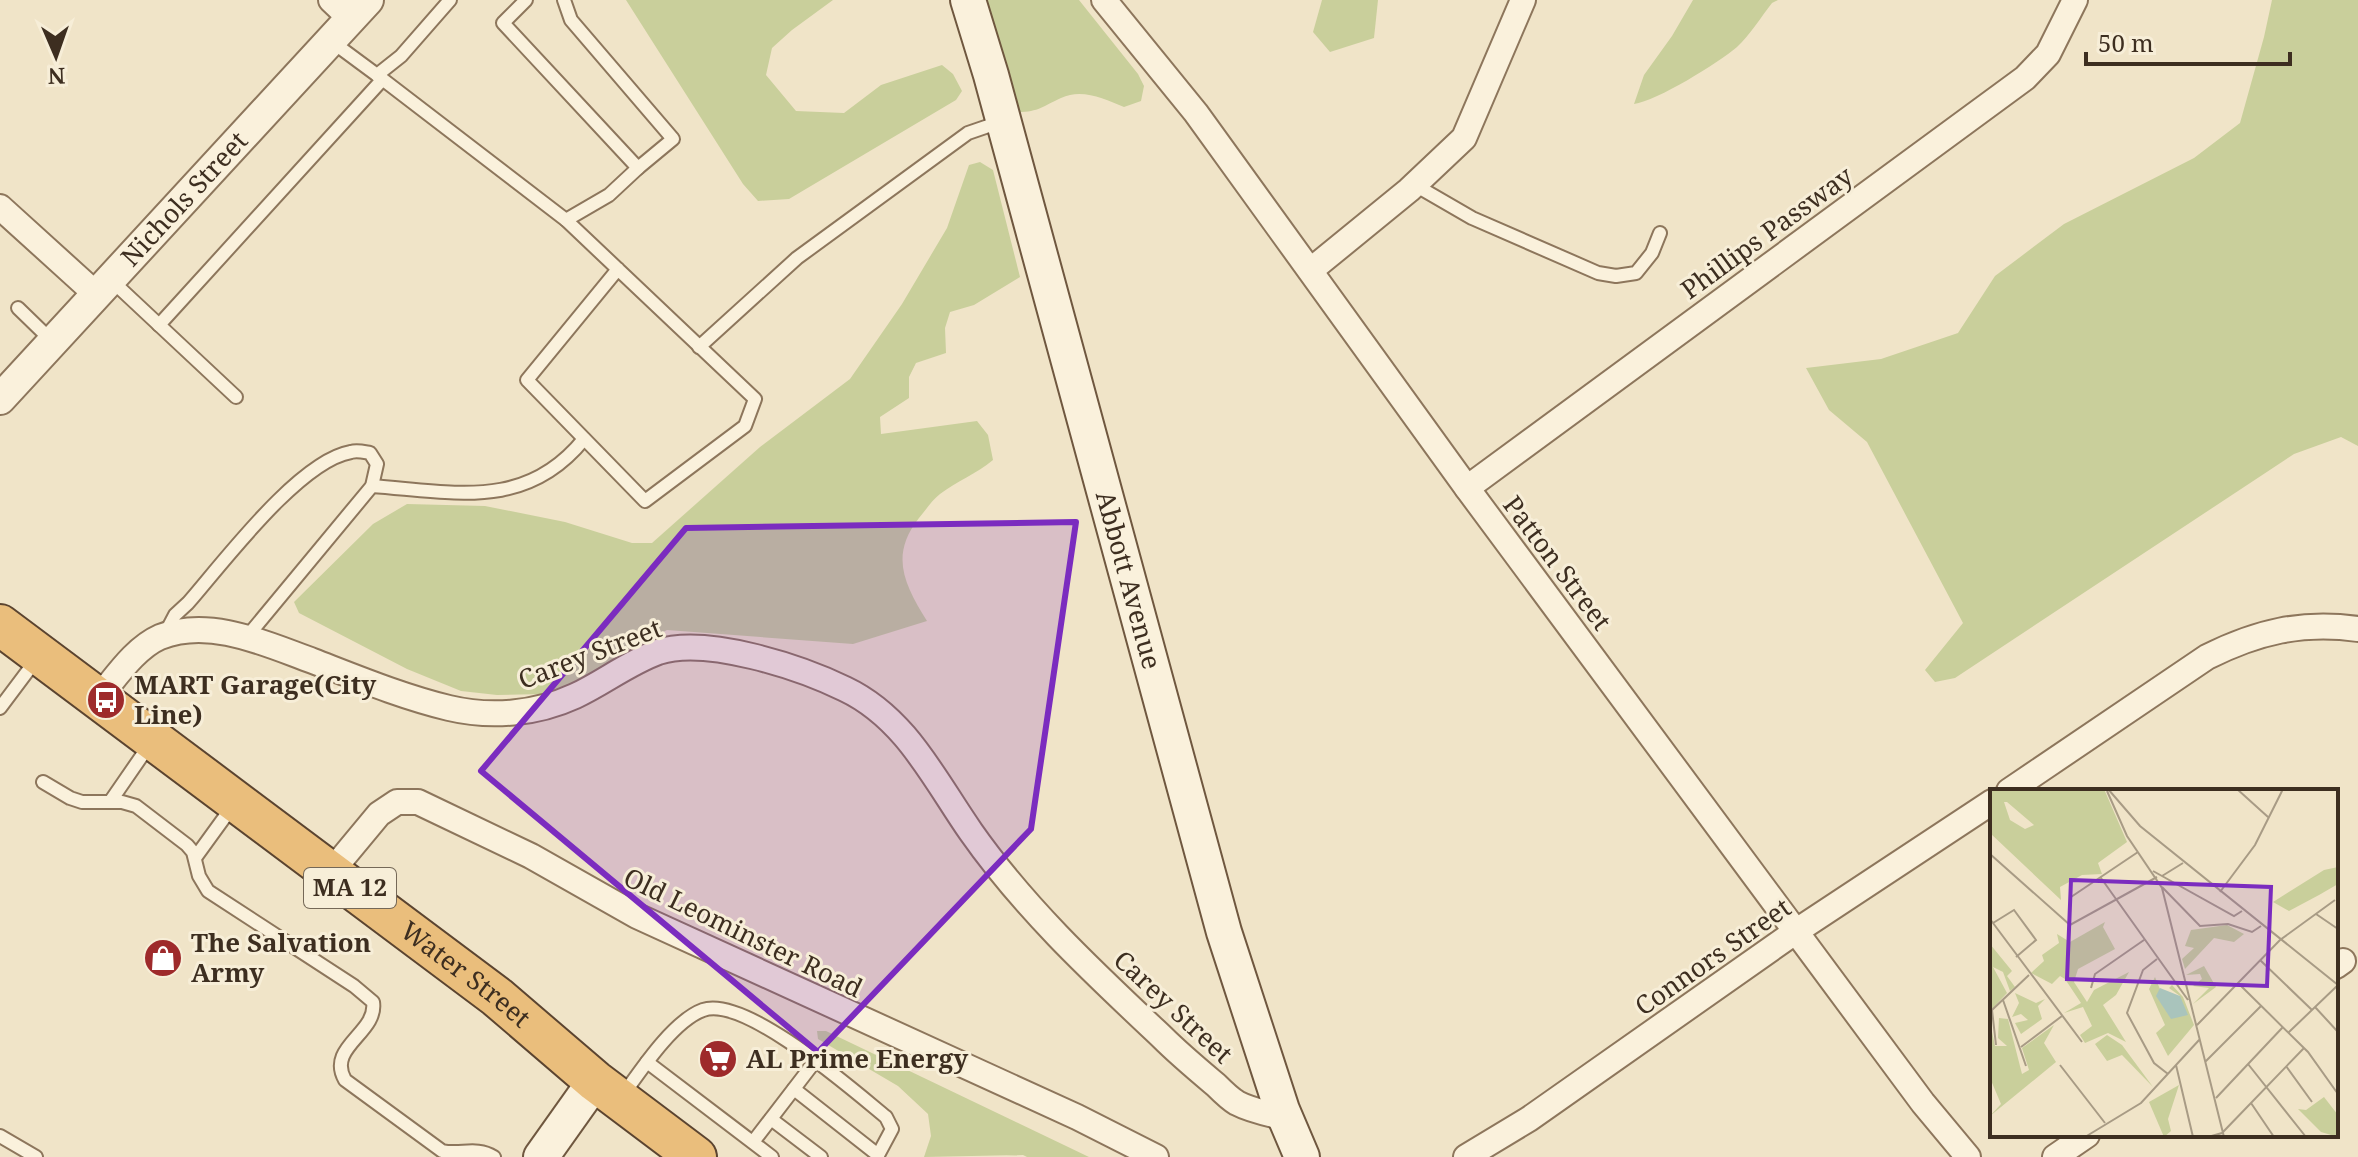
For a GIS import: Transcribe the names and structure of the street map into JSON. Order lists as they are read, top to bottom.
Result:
{
  "streets": {
    "highway": ["MA 12", "Water Street"],
    "main road": ["Abbott Avenue"],
    "street": [
      "Nichols Street",
      "Phillips Passway",
      "Patton Street",
      "Carey Street",
      "Old Leominster Road",
      "Connors Street"
    ]
  },
  "crossings": [
    ["Phillips Passway", "Patton Street"],
    ["Patton Street", "Connors Street"],
    ["Abbott Avenue", "Carey Street"],
    ["Carey Street", "Water Street"],
    ["Old Leominster Road", "Water Street"]
  ],
  "places": {
    "bus stop": ["MART Garage(City Line)"],
    "shop": ["The Salvation Army"],
    "supermarket": ["AL Prime Energy"]
  },
  "scale_bar": "50 m",
  "north": "bottom"
}
